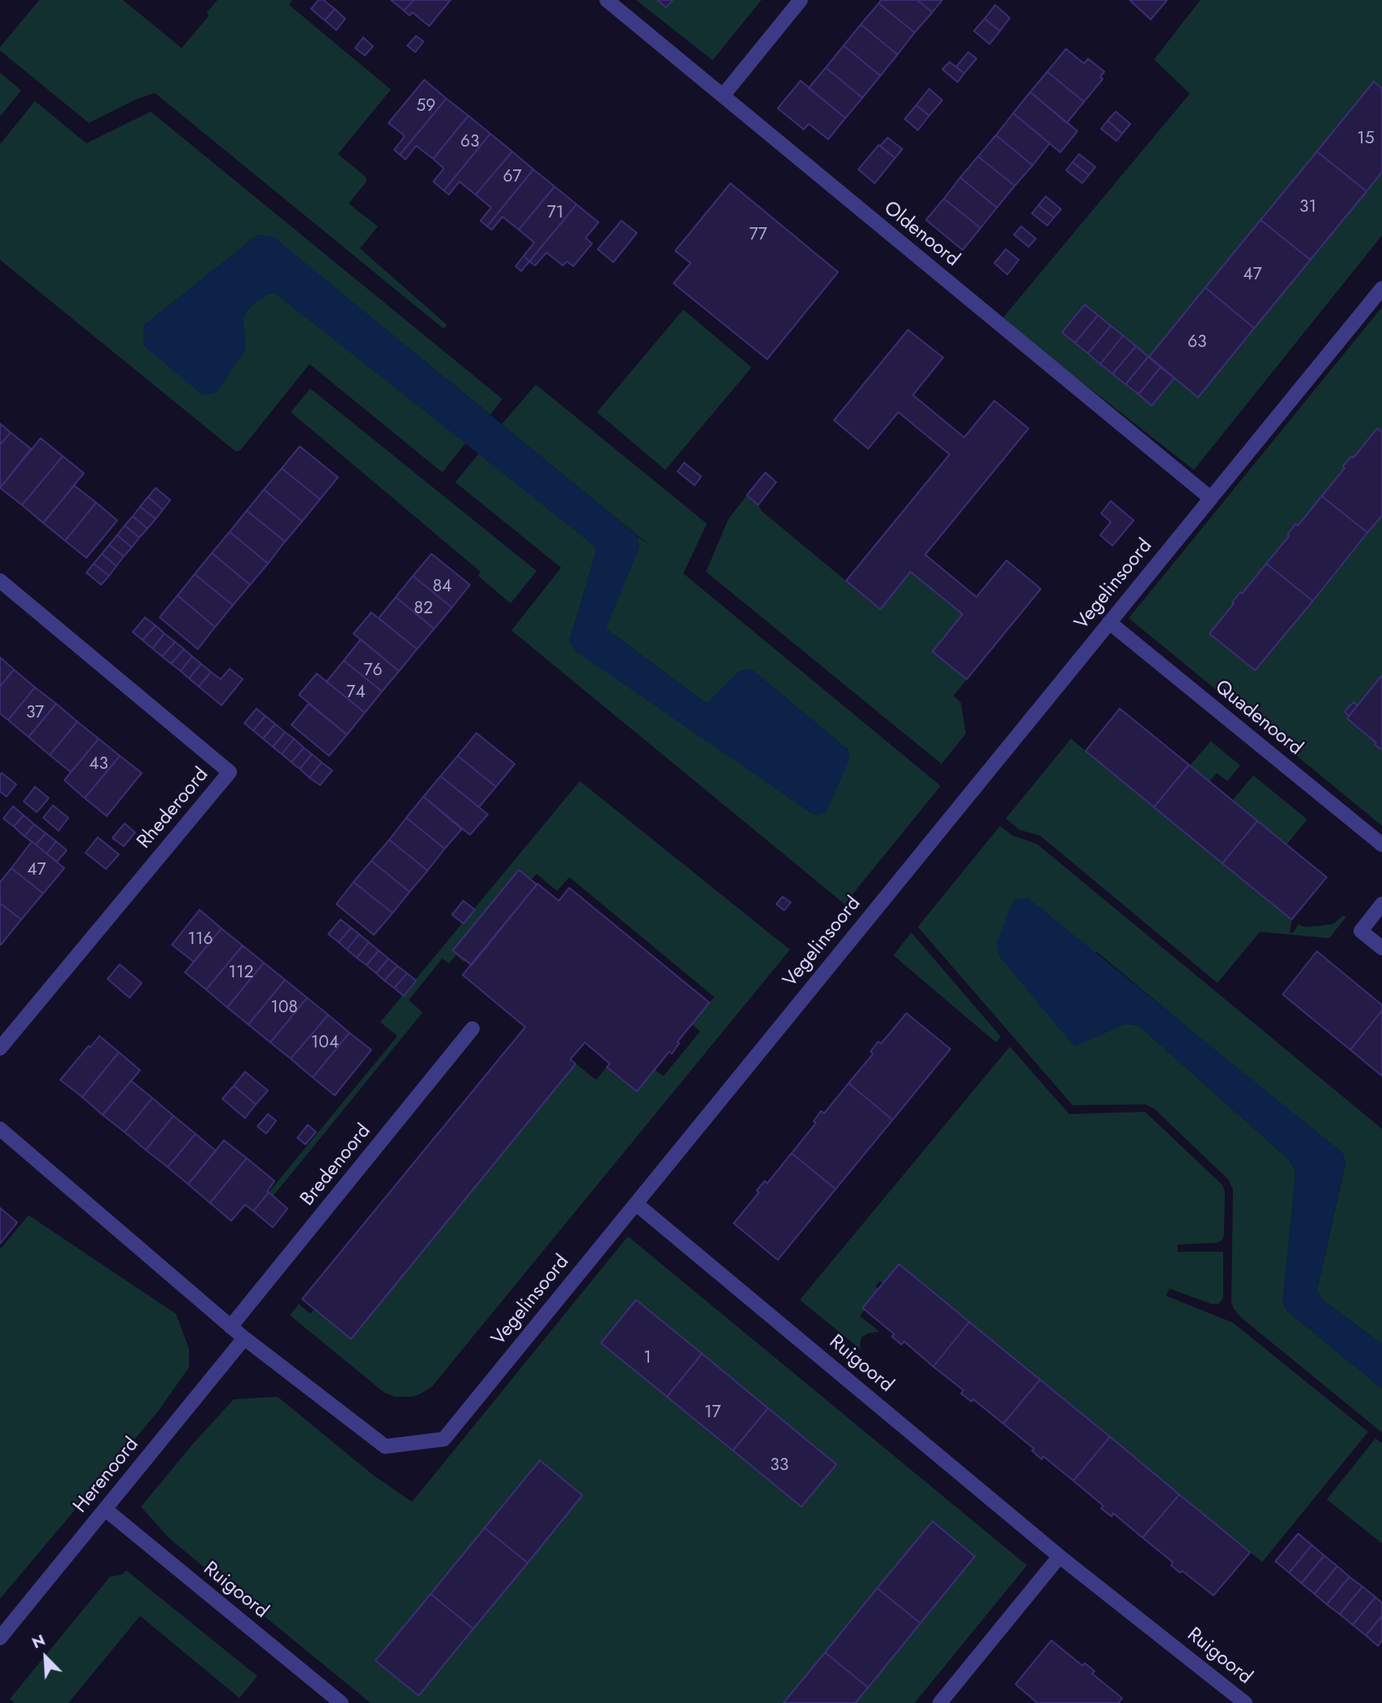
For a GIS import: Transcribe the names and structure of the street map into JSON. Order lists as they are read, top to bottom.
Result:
{
  "streets": {
    "street": [
      "Oldenoord",
      "Vegelinsoord",
      "Quadenoord",
      "Rhederoord",
      "Bredenoord",
      "Ruigoord",
      "Herenoord"
    ]
  },
  "crossings": [
    ["Oldenoord", "Vegelinsoord"],
    ["Vegelinsoord", "Quadenoord"],
    ["Vegelinsoord", "Ruigoord"],
    ["Vegelinsoord", "Herenoord"],
    ["Ruigoord", "Herenoord"]
  ],
  "house_numbers": [
    "59",
    "15",
    "63",
    "67",
    "31",
    "71",
    "77",
    "47",
    "63",
    "84",
    "82",
    "76",
    "74",
    "37",
    "43",
    "47",
    "116",
    "112",
    "108",
    "104",
    "1",
    "17",
    "33"
  ],
  "north": "top left"
}
